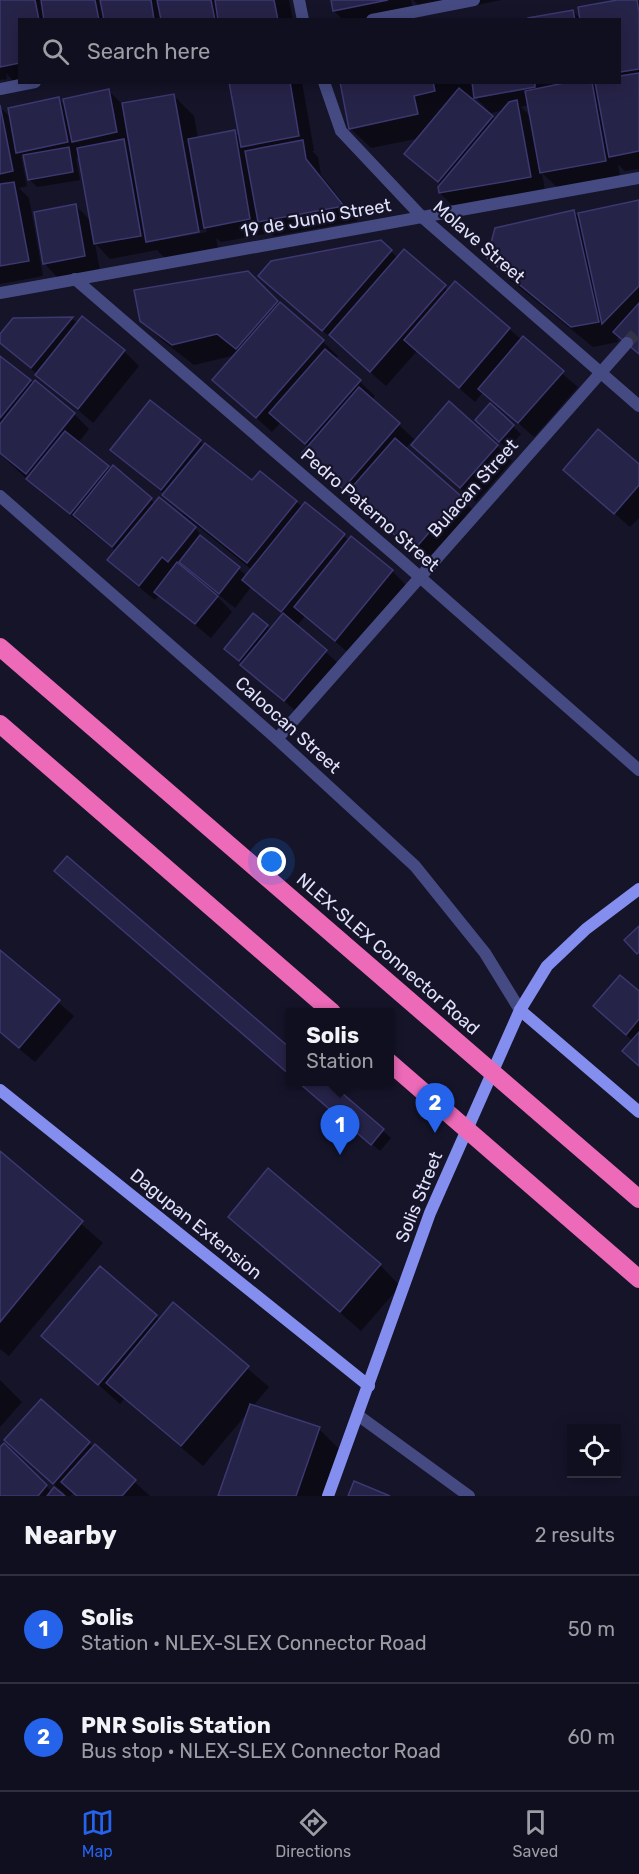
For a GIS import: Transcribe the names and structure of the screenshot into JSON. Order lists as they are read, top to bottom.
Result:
{
  "streets": {
    "highway": ["NLEX-SLEX Connector Road"],
    "street": [
      "19 de Junio Street",
      "Molave Street",
      "Bulacan Street",
      "Pedro Paterno Street",
      "Caloocan Street",
      "Solis Street",
      "Dagupan Extension"
    ]
  },
  "crossings": [
    ["19 de Junio Street", "Molave Street"],
    ["19 de Junio Street", "Pedro Paterno Street"],
    ["Molave Street", "Bulacan Street"],
    ["Bulacan Street", "Pedro Paterno Street"],
    ["Bulacan Street", "Caloocan Street"],
    ["Caloocan Street", "Solis Street"],
    ["Solis Street", "Dagupan Extension"]
  ],
  "page": {
    "search": "Search here",
    "popup": ["Solis", "Station"],
    "pins": ["2", "1"],
    "heading": ["Nearby", "2 results"],
    "list": [
      {
        "mark": "1",
        "name": "Solis",
        "note": "Station · NLEX-SLEX Connector Road",
        "value": "50 m"
      },
      {
        "mark": "2",
        "name": "PNR Solis Station",
        "note": "Bus stop · NLEX-SLEX Connector Road",
        "value": "60 m"
      }
    ],
    "nav": ["Map", "Directions", "Saved"]
  }
}
